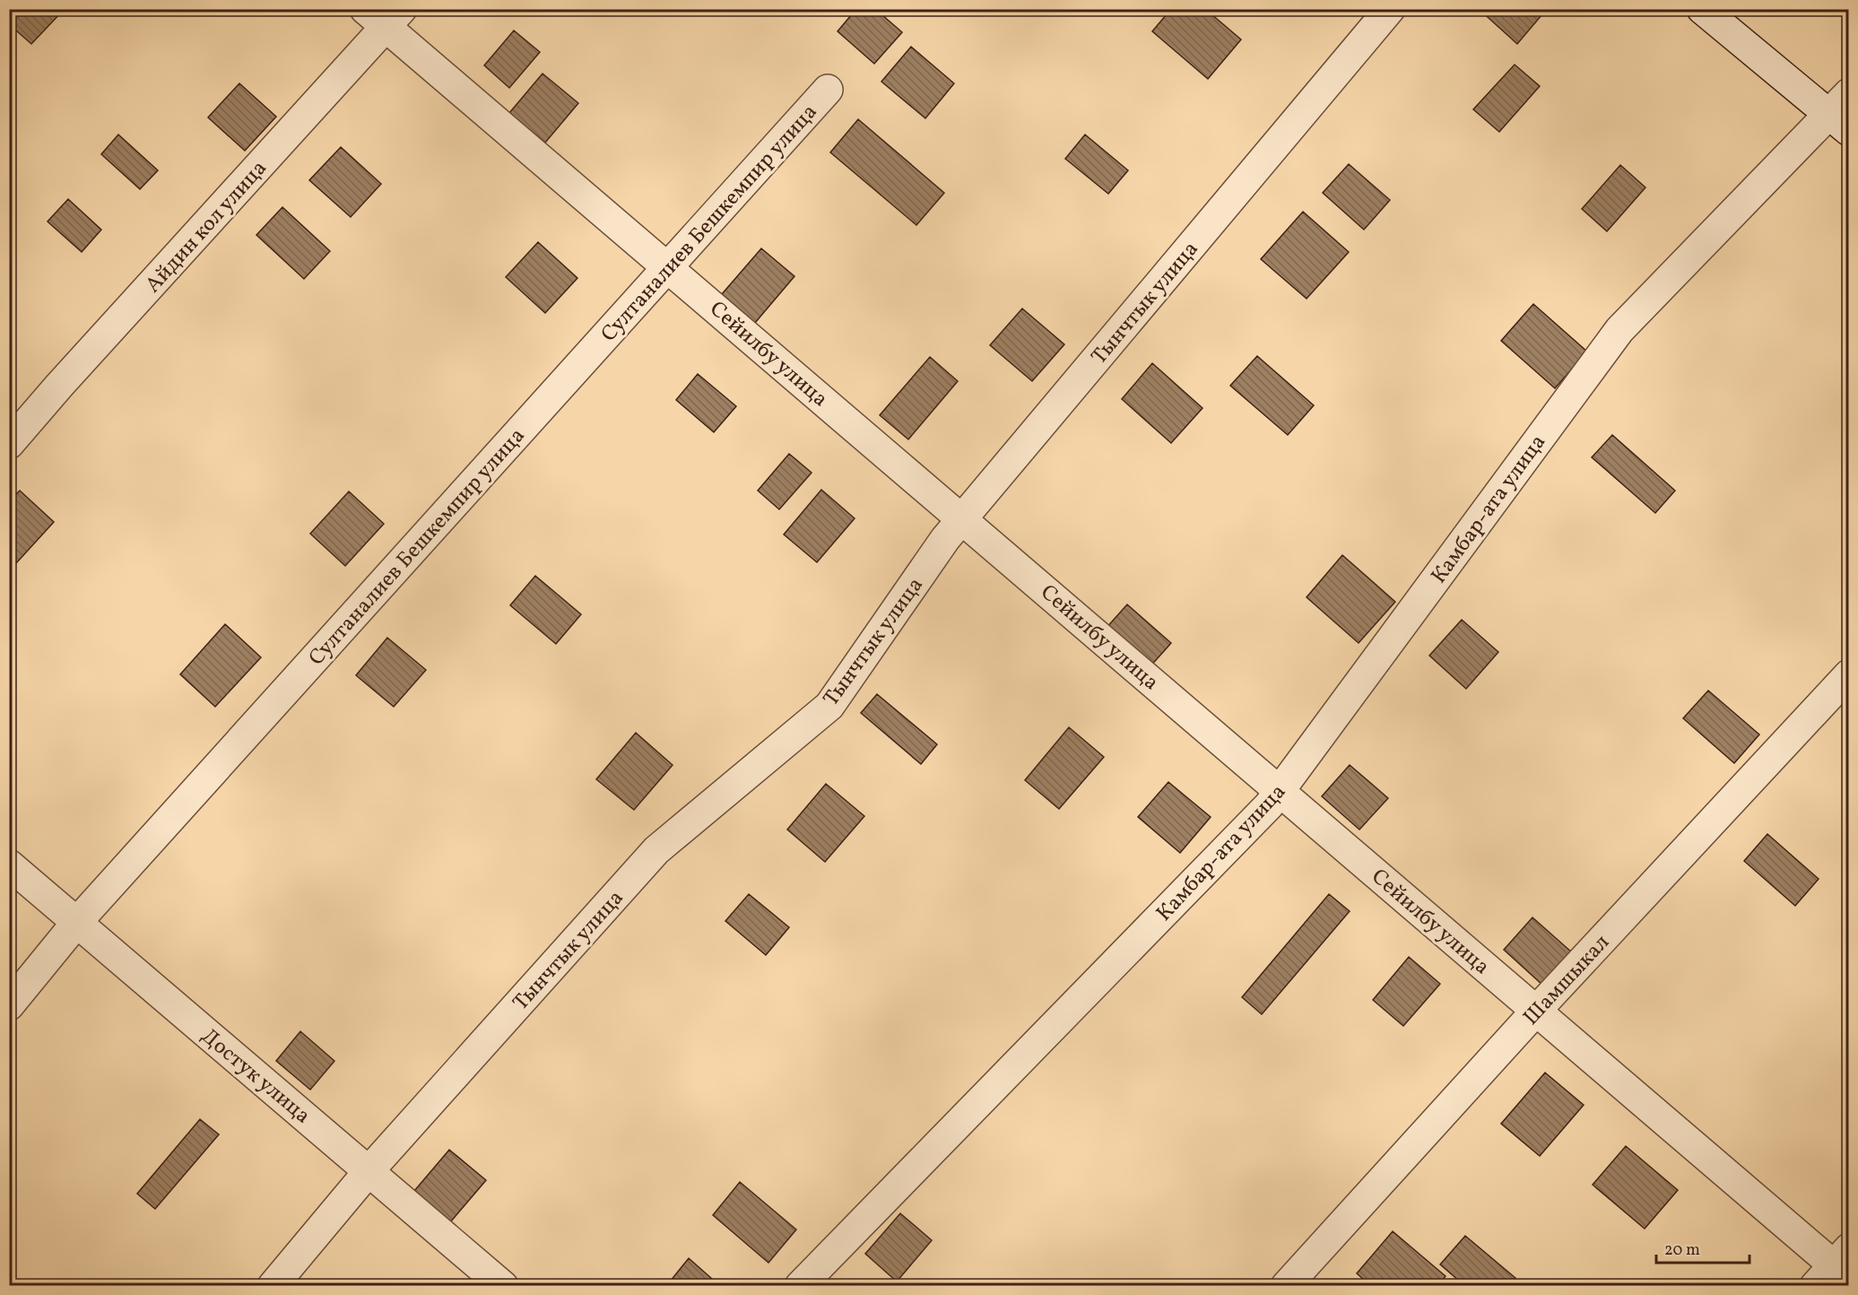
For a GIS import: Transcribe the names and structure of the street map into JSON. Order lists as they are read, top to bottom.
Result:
{
  "streets": {
    "street": [
      "Султаналиев Бешкемпир улица",
      "Айдин кол улица",
      "Тынчтык улица",
      "Сейилбу улица",
      "Камбар-ата улица",
      "Шамшыкал",
      "Достук улица"
    ]
  },
  "crossings": [
    ["Султаналиев Бешкемпир улица", "Сейилбу улица"],
    ["Султаналиев Бешкемпир улица", "Достук улица"],
    ["Айдин кол улица", "Сейилбу улица"],
    ["Тынчтык улица", "Сейилбу улица"],
    ["Тынчтык улица", "Достук улица"],
    ["Сейилбу улица", "Камбар-ата улица"],
    ["Сейилбу улица", "Шамшыкал"]
  ],
  "scale_bar": "20 m"
}
